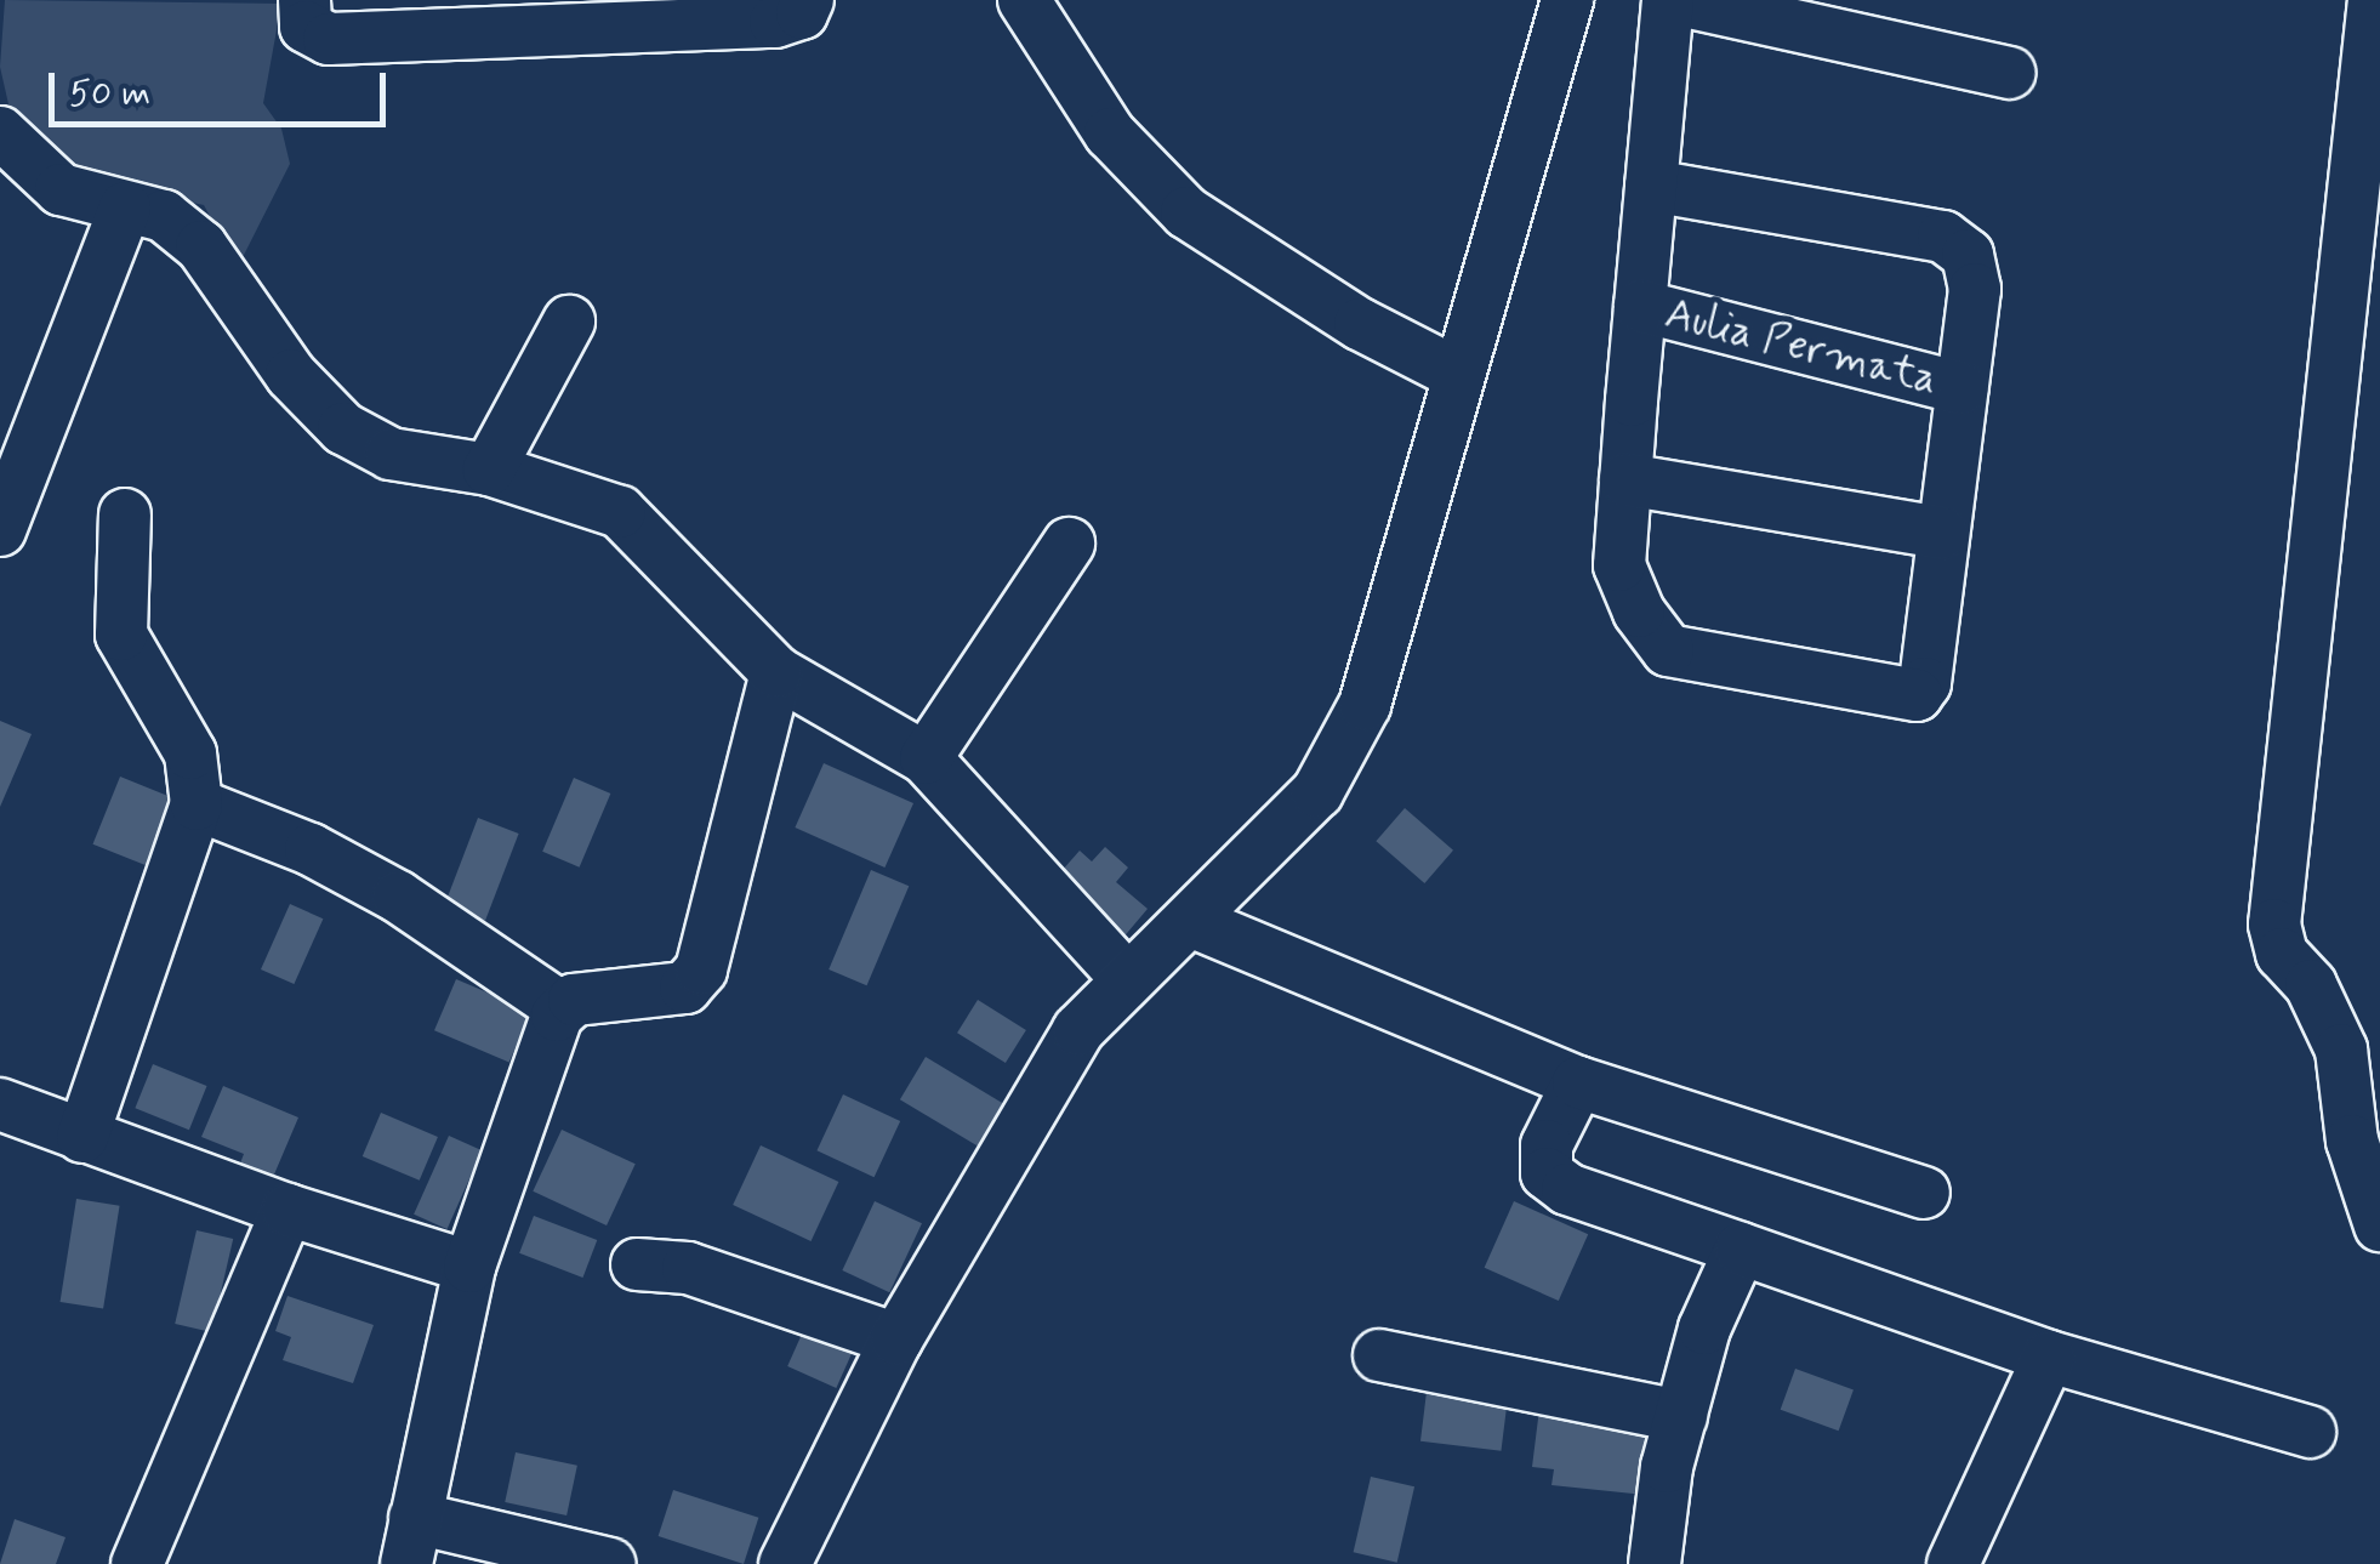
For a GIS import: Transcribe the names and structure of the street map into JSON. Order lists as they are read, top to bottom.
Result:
{
  "streets": {
    "street": ["Aulia Permata"]
  },
  "scale_bar": "50 m"
}
